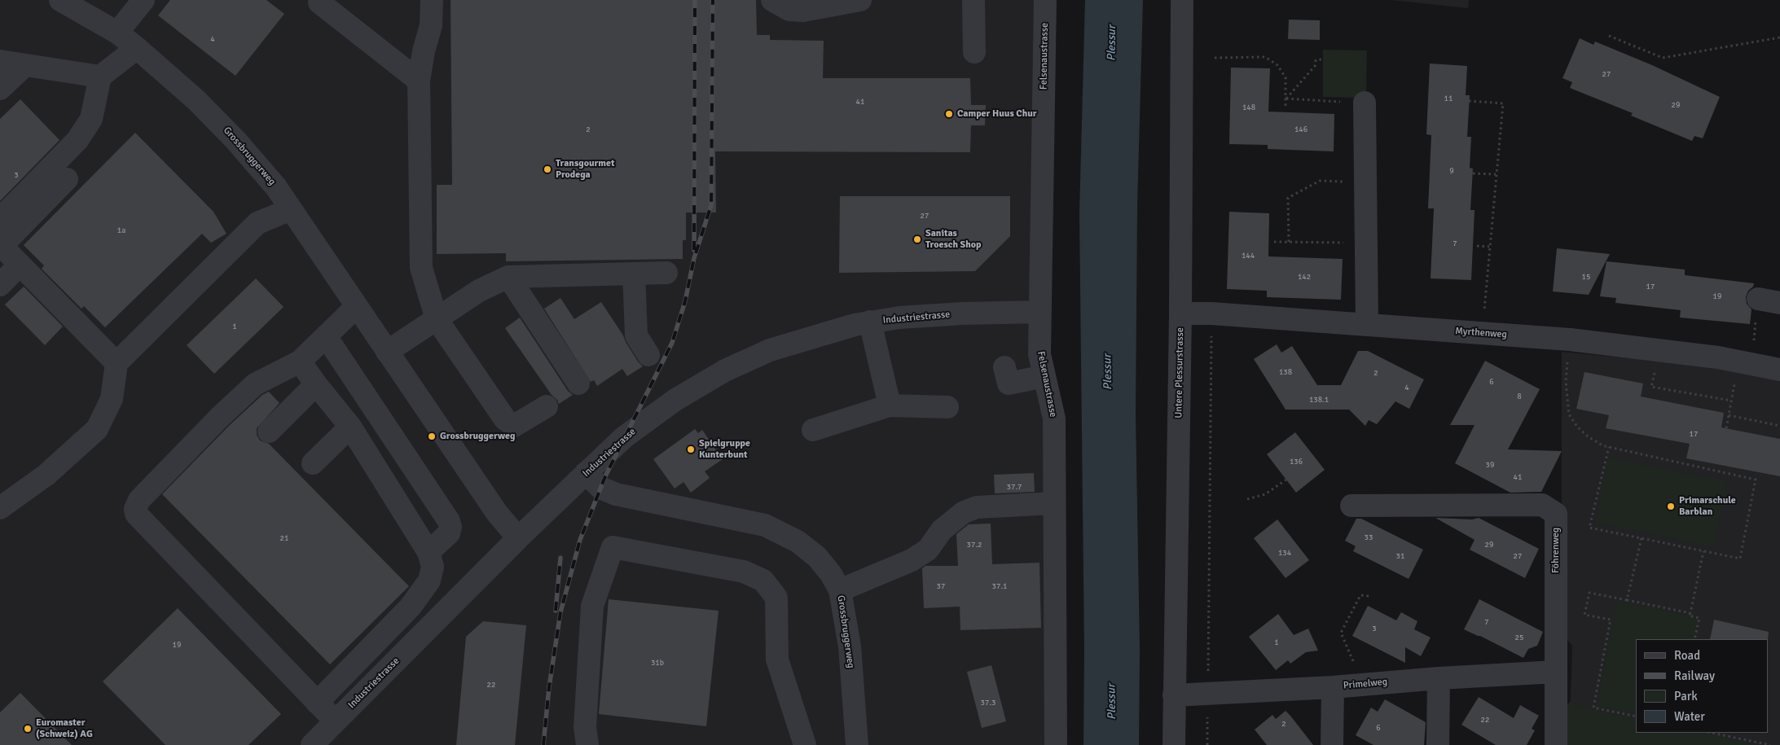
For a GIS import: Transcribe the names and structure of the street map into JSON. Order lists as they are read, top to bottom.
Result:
{
  "streets": {
    "street": [
      "Felsenaustrasse",
      "Grossbruggerweg",
      "Industriestrasse",
      "Myrthenweg",
      "Untere Plessurstrasse",
      "Föhrenweg",
      "Primelweg"
    ]
  },
  "crossings": [
    ["Felsenaustrasse", "Industriestrasse"],
    ["Grossbruggerweg", "Industriestrasse"],
    ["Myrthenweg", "Untere Plessurstrasse"],
    ["Untere Plessurstrasse", "Primelweg"],
    ["Föhrenweg", "Primelweg"]
  ],
  "water": ["Plessur"],
  "places": [
    "Camper Huus Chur",
    "Transgourmet Prodega",
    "Sanitas Troesch Shop",
    "Grossbruggerweg",
    "Spielgruppe Kunterbunt",
    "Primarschule Barblan",
    "Euromaster (Schweiz) AG"
  ],
  "house_numbers": [
    "4",
    "27",
    "11",
    "41",
    "29",
    "148",
    "2",
    "146",
    "9",
    "3",
    "27",
    "1a",
    "7",
    "144",
    "142",
    "15",
    "17",
    "19",
    "1",
    "138",
    "2",
    "6",
    "4",
    "8",
    "138.1",
    "17",
    "136",
    "39",
    "41",
    "37.7",
    "33",
    "21",
    "37.2",
    "29",
    "134",
    "31",
    "27",
    "37",
    "37.1",
    "7",
    "3",
    "25",
    "1",
    "19",
    "31b",
    "22",
    "37.3",
    "22",
    "2",
    "6"
  ],
  "legend": [
    "Road",
    "Railway",
    "Park",
    "Water"
  ]
}
